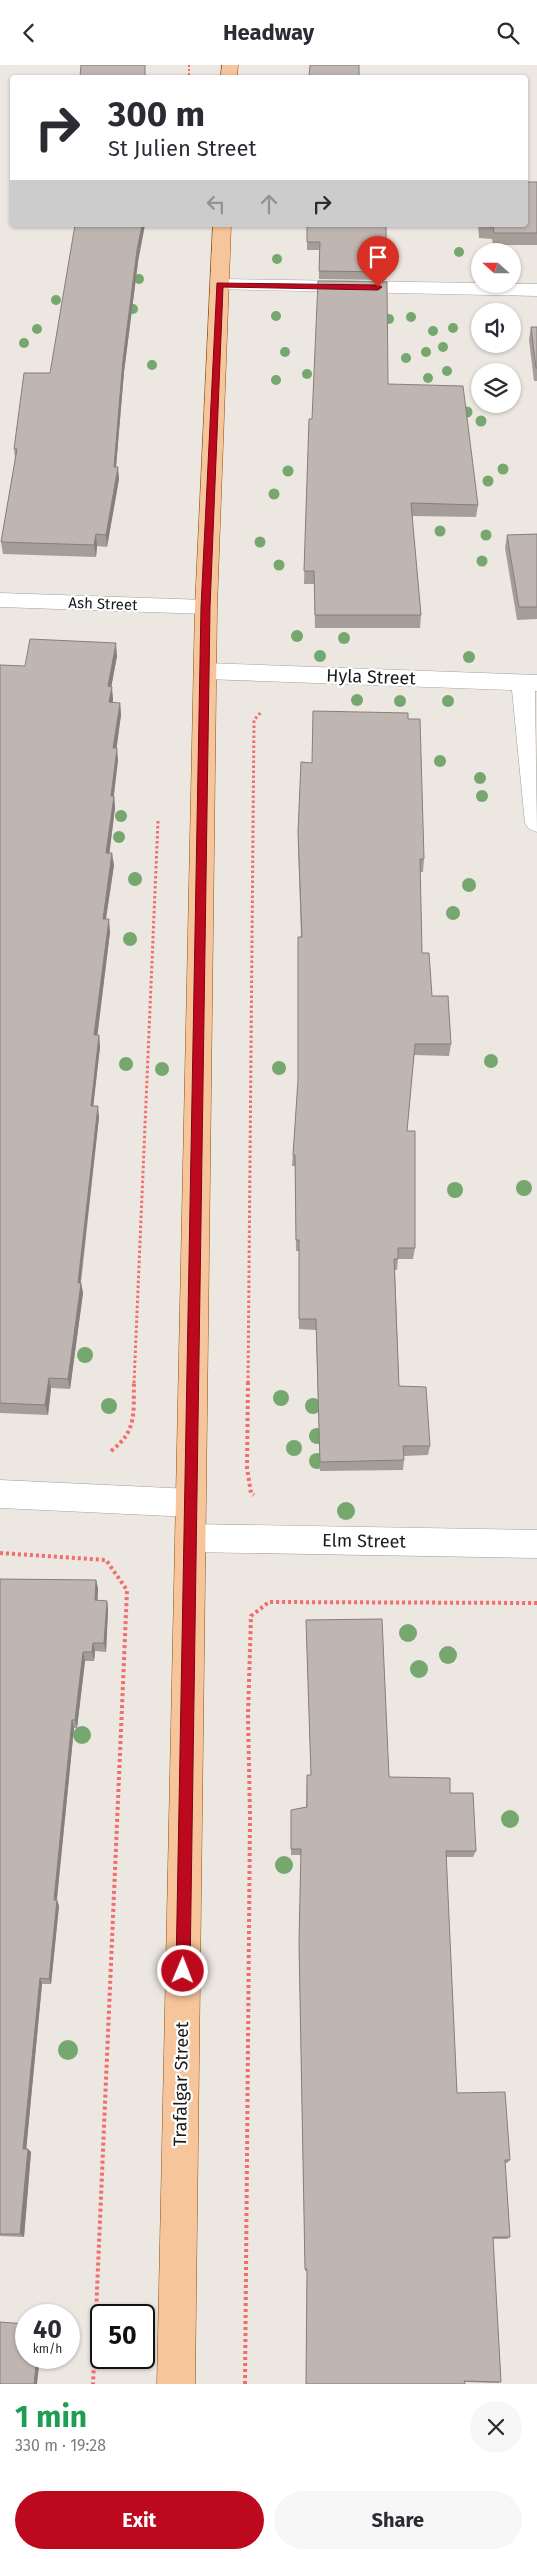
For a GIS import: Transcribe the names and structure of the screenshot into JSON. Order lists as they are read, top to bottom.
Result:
{
  "streets": {
    "main road": ["Trafalgar Street"],
    "street": ["Ash Street", "Hyla Street", "Elm Street"]
  },
  "crossings": [
    ["Ash Street", "Trafalgar Street"],
    ["Hyla Street", "Trafalgar Street"],
    ["Elm Street", "Trafalgar Street"]
  ],
  "north": "left",
  "page": {
    "header": "Headway",
    "turn": ["300 m", "St Julien Street"],
    "speed": "40 km/h",
    "limit": "50",
    "heading": ["1 min", "330 m · 19:28"],
    "buttons": ["Exit", "Share"]
  }
}
